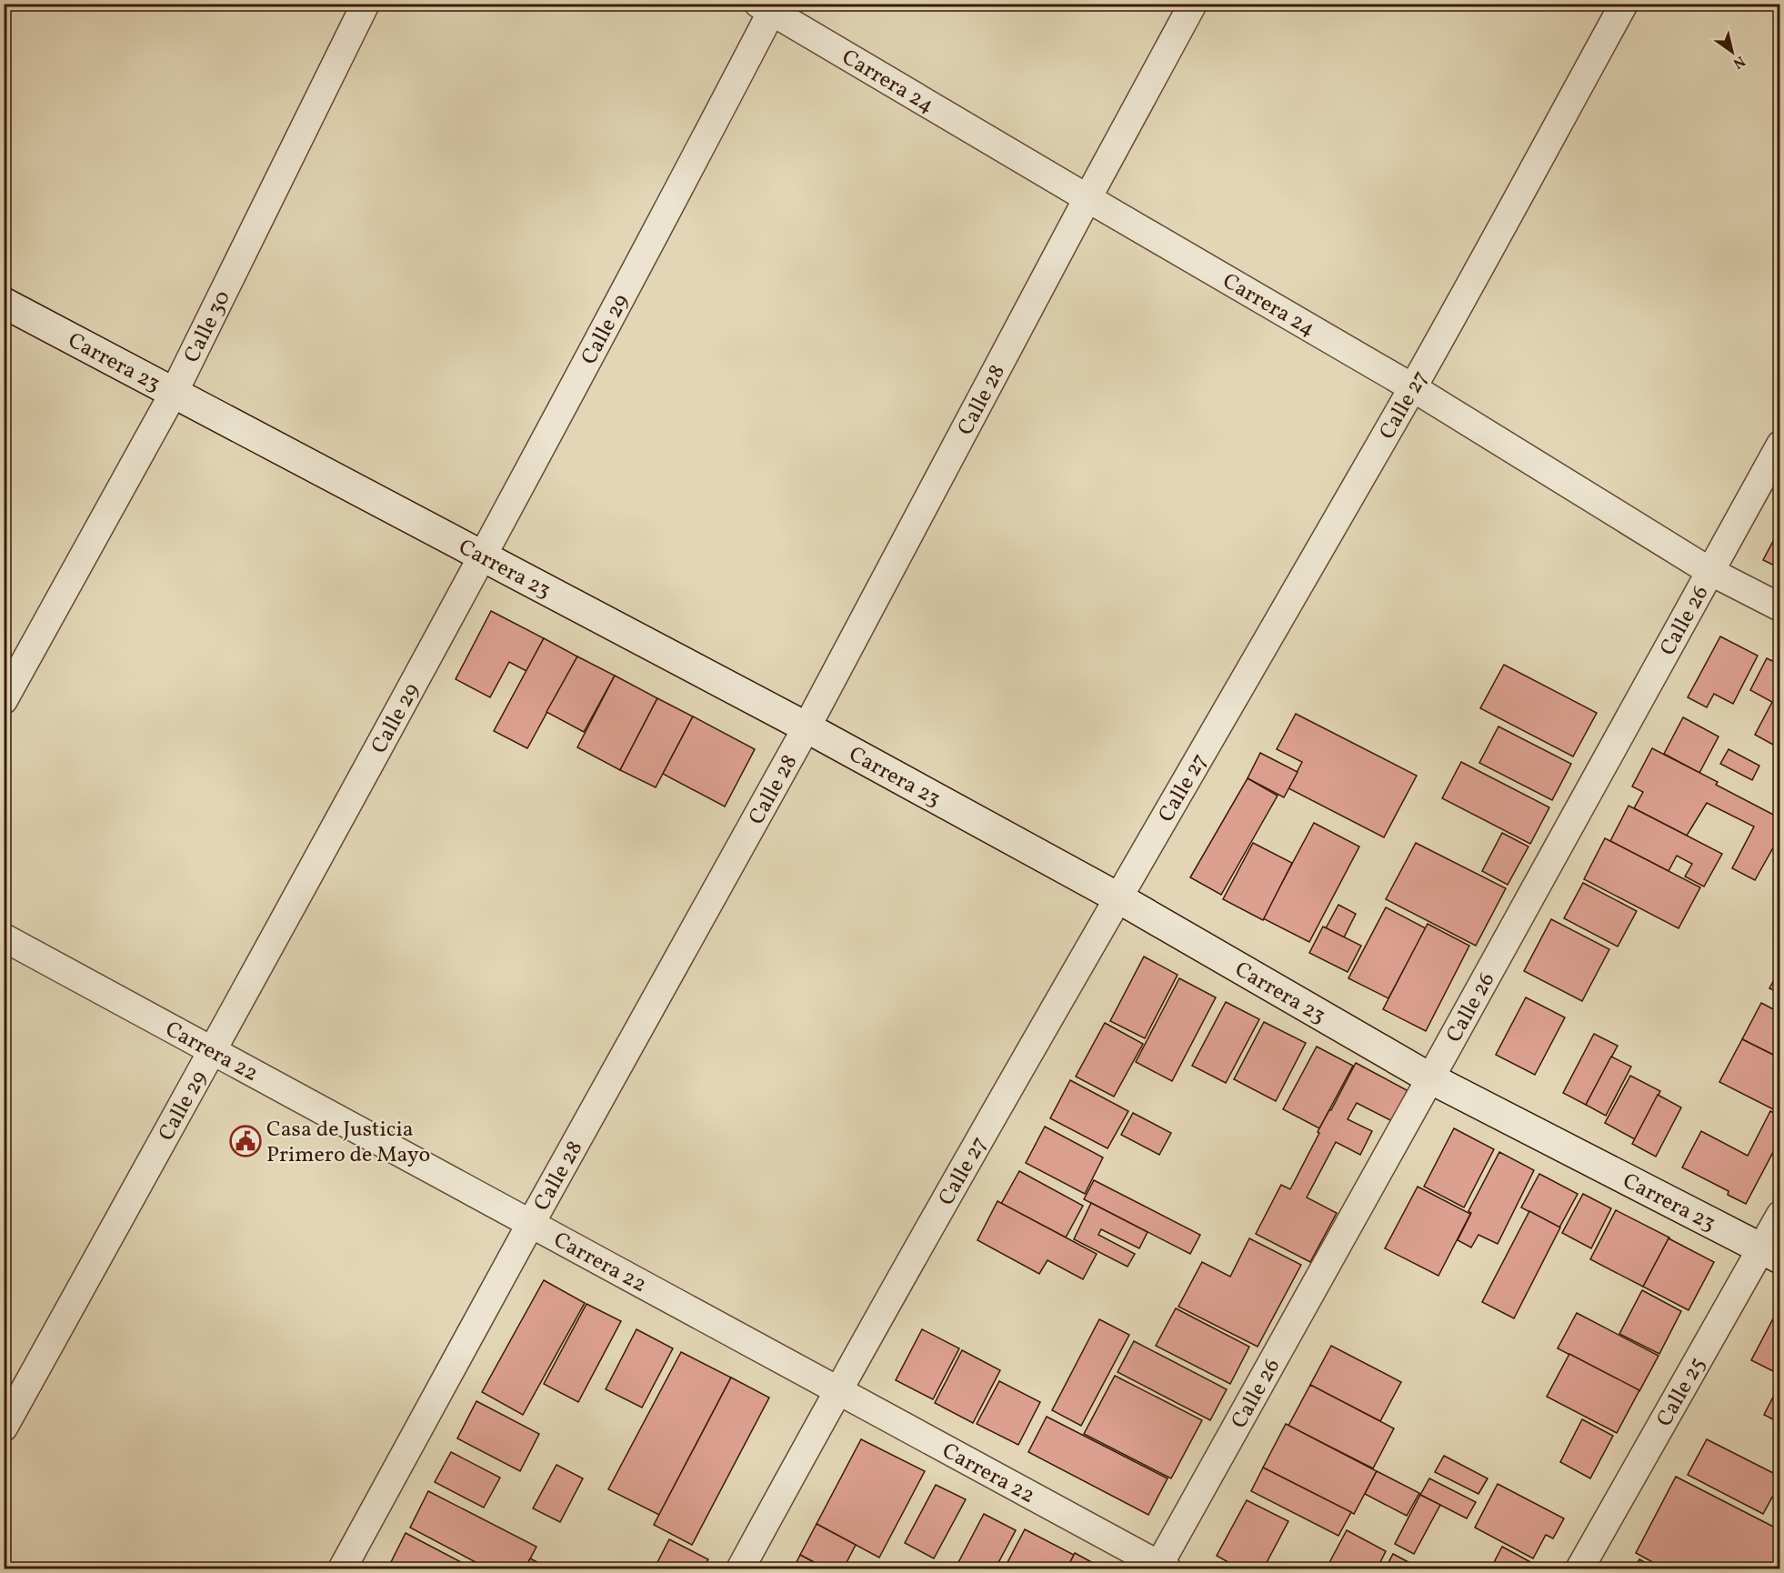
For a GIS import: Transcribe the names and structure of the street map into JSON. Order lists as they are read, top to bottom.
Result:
{
  "streets": {
    "street": [
      "Carrera 24",
      "Calle 30",
      "Calle 29",
      "Carrera 23",
      "Calle 28",
      "Calle 27",
      "Calle 26",
      "Carrera 22",
      "Calle 25"
    ]
  },
  "crossings": [
    ["Carrera 24", "Calle 29"],
    ["Carrera 24", "Calle 28"],
    ["Carrera 24", "Calle 27"],
    ["Carrera 24", "Calle 26"],
    ["Calle 30", "Carrera 23"],
    ["Calle 29", "Carrera 23"],
    ["Calle 29", "Carrera 22"],
    ["Carrera 23", "Calle 28"],
    ["Carrera 23", "Calle 27"],
    ["Carrera 23", "Calle 26"],
    ["Carrera 23", "Calle 25"],
    ["Calle 28", "Carrera 22"],
    ["Calle 27", "Carrera 22"],
    ["Calle 26", "Carrera 22"]
  ],
  "places": {
    "public building": ["Casa de Justicia Primero de Mayo"]
  },
  "north": "bottom right"
}
